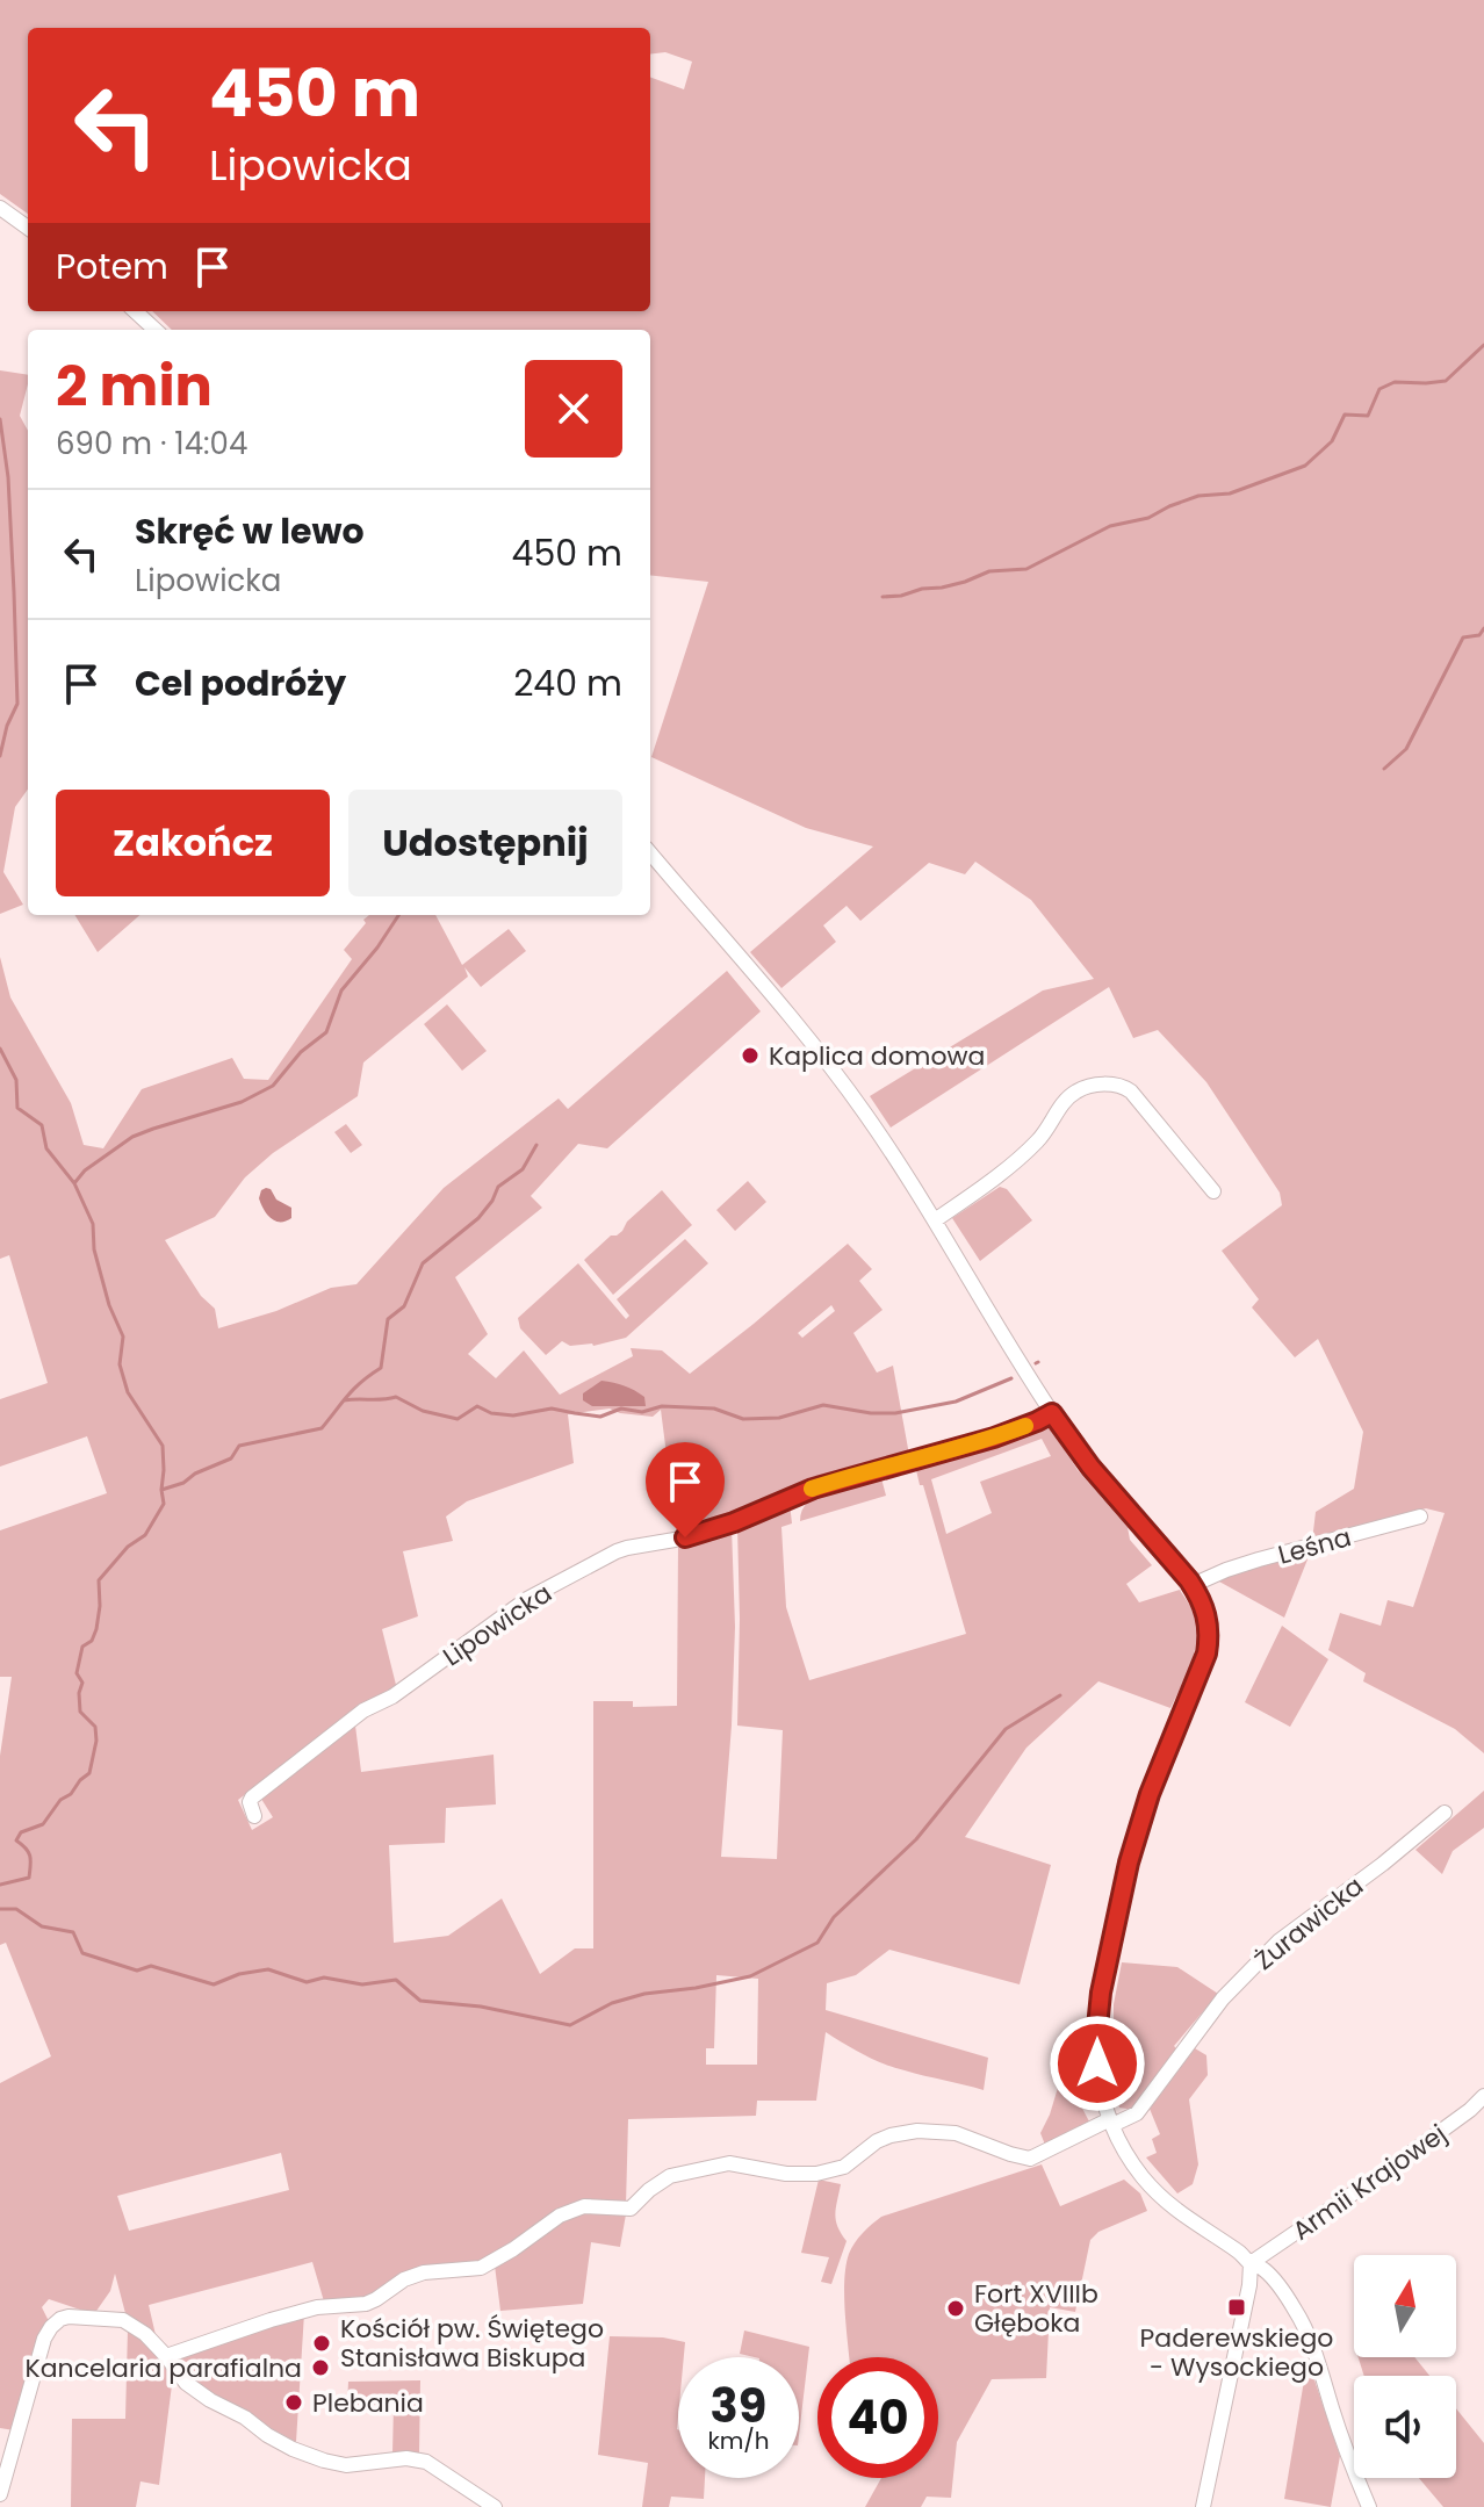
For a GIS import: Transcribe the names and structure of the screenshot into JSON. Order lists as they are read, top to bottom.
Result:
{
  "streets": {
    "street": [
      "Leśna",
      "Lipowicka",
      "Żurawicka",
      "Armii Krajowej"
    ]
  },
  "places": {
    "other": [
      "Kaplica domowa",
      "Fort XVIIIb Głęboka",
      "Kościół pw. Świętego Stanisława Biskupa",
      "Kancelaria parafialna",
      "Plebania"
    ],
    "transit": ["Paderewskiego - Wysockiego"]
  },
  "north": "top",
  "page": {
    "turn": ["450 m", "Lipowicka"],
    "then": "Potem",
    "heading": ["2 min", "690 m · 14:04"],
    "list": [
      {
        "name": "Skręć w lewo",
        "note": "Lipowicka",
        "value": "450 m"
      },
      {
        "name": "Cel podróży",
        "value": "240 m"
      }
    ],
    "buttons": ["Zakończ", "Udostępnij"],
    "speed": "39 km/h",
    "limit": "40"
  }
}
